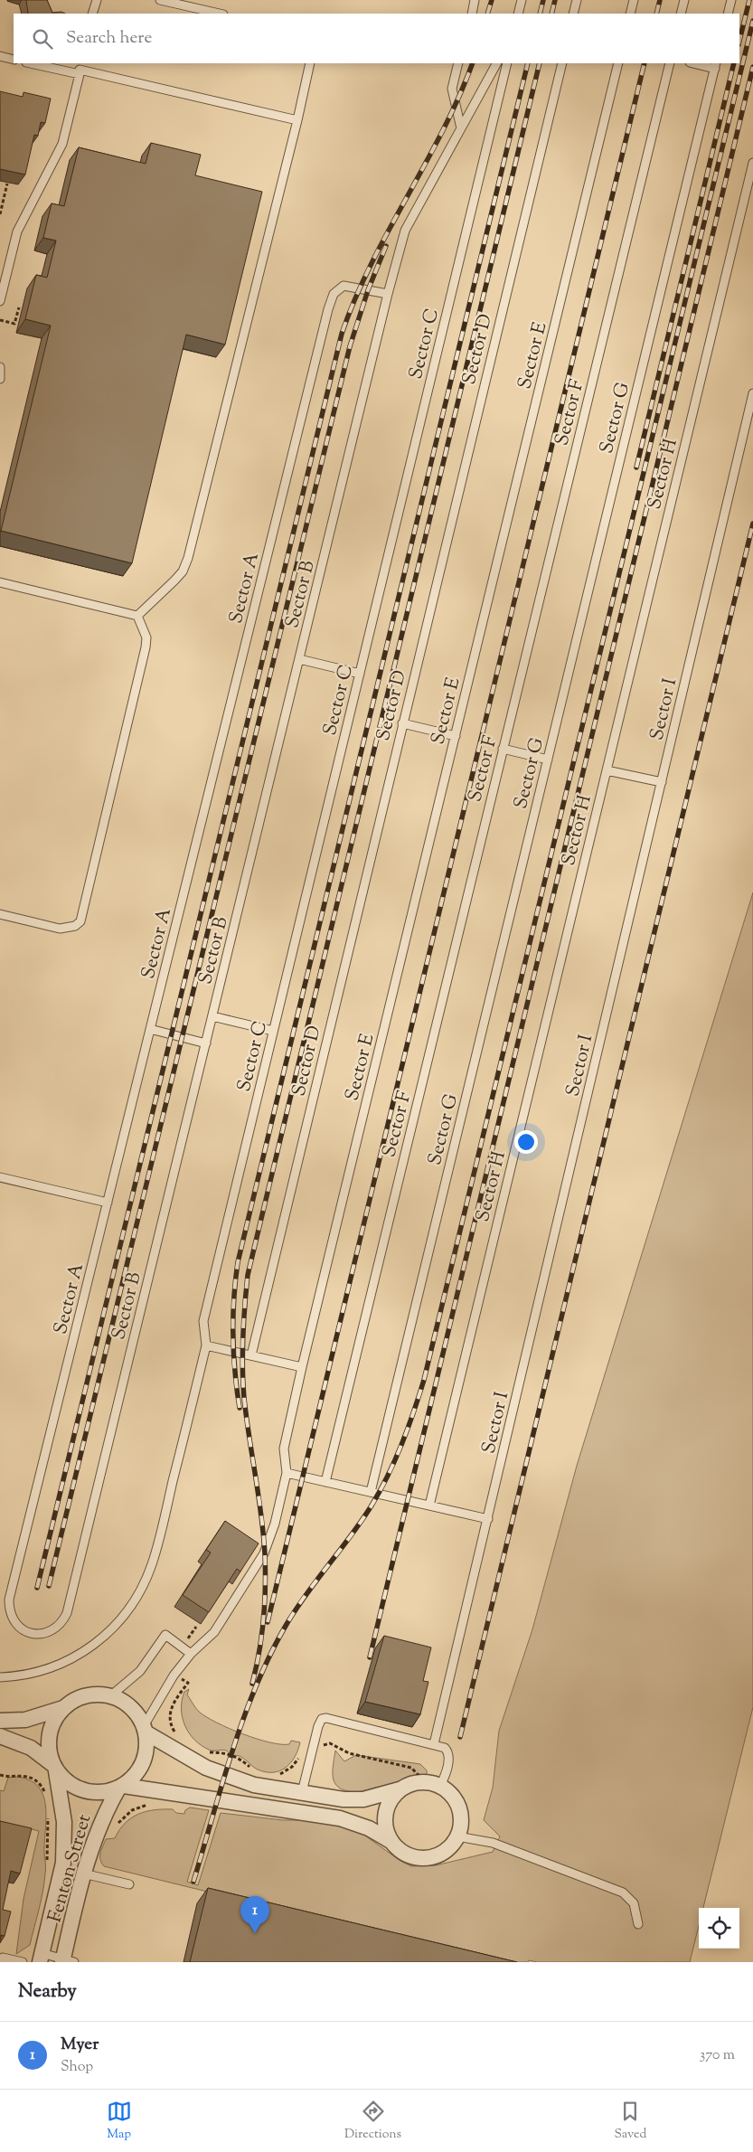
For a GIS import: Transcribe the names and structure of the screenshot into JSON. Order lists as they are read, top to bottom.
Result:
{
  "streets": {
    "street": ["Fenton Street"],
    "lane": [
      "Sector C",
      "Sector D",
      "Sector E",
      "Sector F",
      "Sector G",
      "Sector H",
      "Sector A",
      "Sector B",
      "Sector I"
    ]
  },
  "crossings": [
    ["Sector E", "Fenton Street"],
    ["Sector A", "Sector B"]
  ],
  "page": {
    "search": "Search here",
    "pins": "1",
    "heading": "Nearby",
    "list": [
      {
        "mark": "1",
        "name": "Myer",
        "note": "Shop",
        "value": "370 m"
      }
    ],
    "nav": ["Map", "Directions", "Saved"]
  }
}
